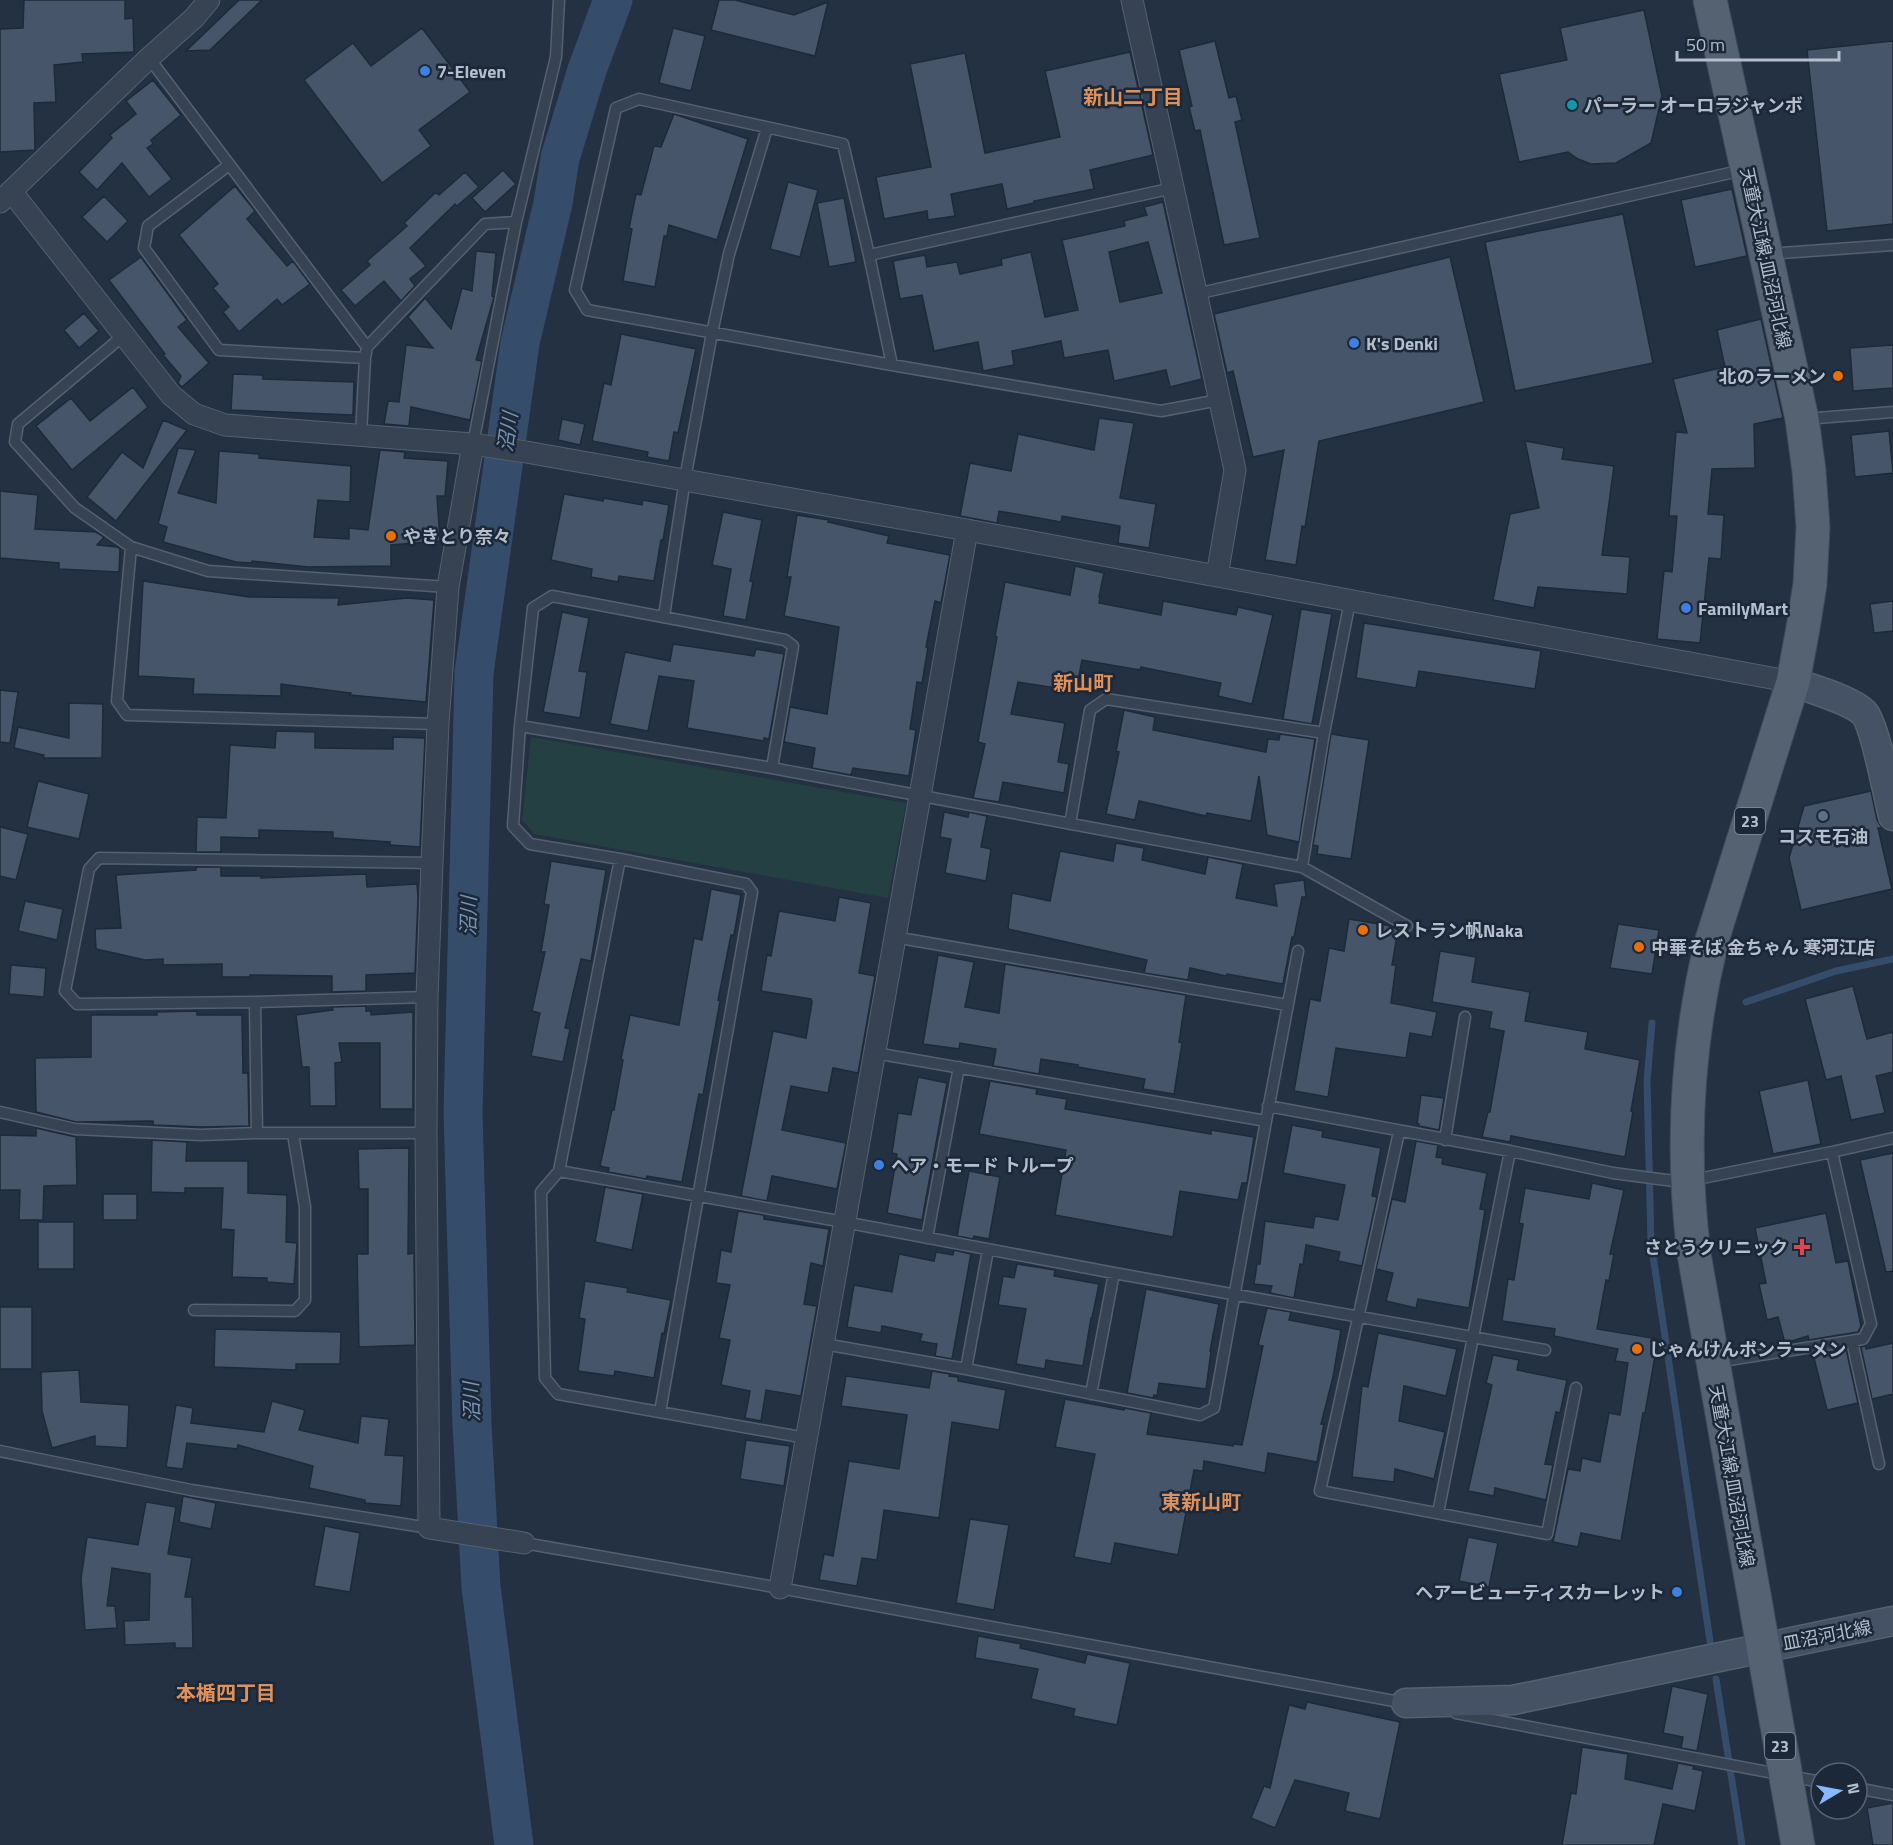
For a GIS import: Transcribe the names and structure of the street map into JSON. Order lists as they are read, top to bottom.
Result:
{
  "streets": {
    "main road": ["天童大江線;皿沼河北線", "23"],
    "street": ["皿沼河北線"]
  },
  "crossings": [
    ["天童大江線;皿沼河北線", "23"],
    ["天童大江線;皿沼河北線", "皿沼河北線"],
    ["23", "皿沼河北線"]
  ],
  "districts": [
    "新山二丁目",
    "新山町",
    "東新山町",
    "本楯四丁目"
  ],
  "water": ["沼川"],
  "places": {
    "other": [
      "7-Eleven",
      "パーラー オーロラジャンボ",
      "K's Denki",
      "北のラーメン",
      "やきとり奈々",
      "FamilyMart",
      "コスモ石油",
      "レストラン帆Naka",
      "中華そば 金ちゃん 寒河江店",
      "ヘア・モード トループ",
      "じゃんけんポンラーメン",
      "ヘアービューティスカーレット"
    ],
    "health": ["さとうクリニック"]
  },
  "scale_bar": "50 m",
  "north": "right"
}
